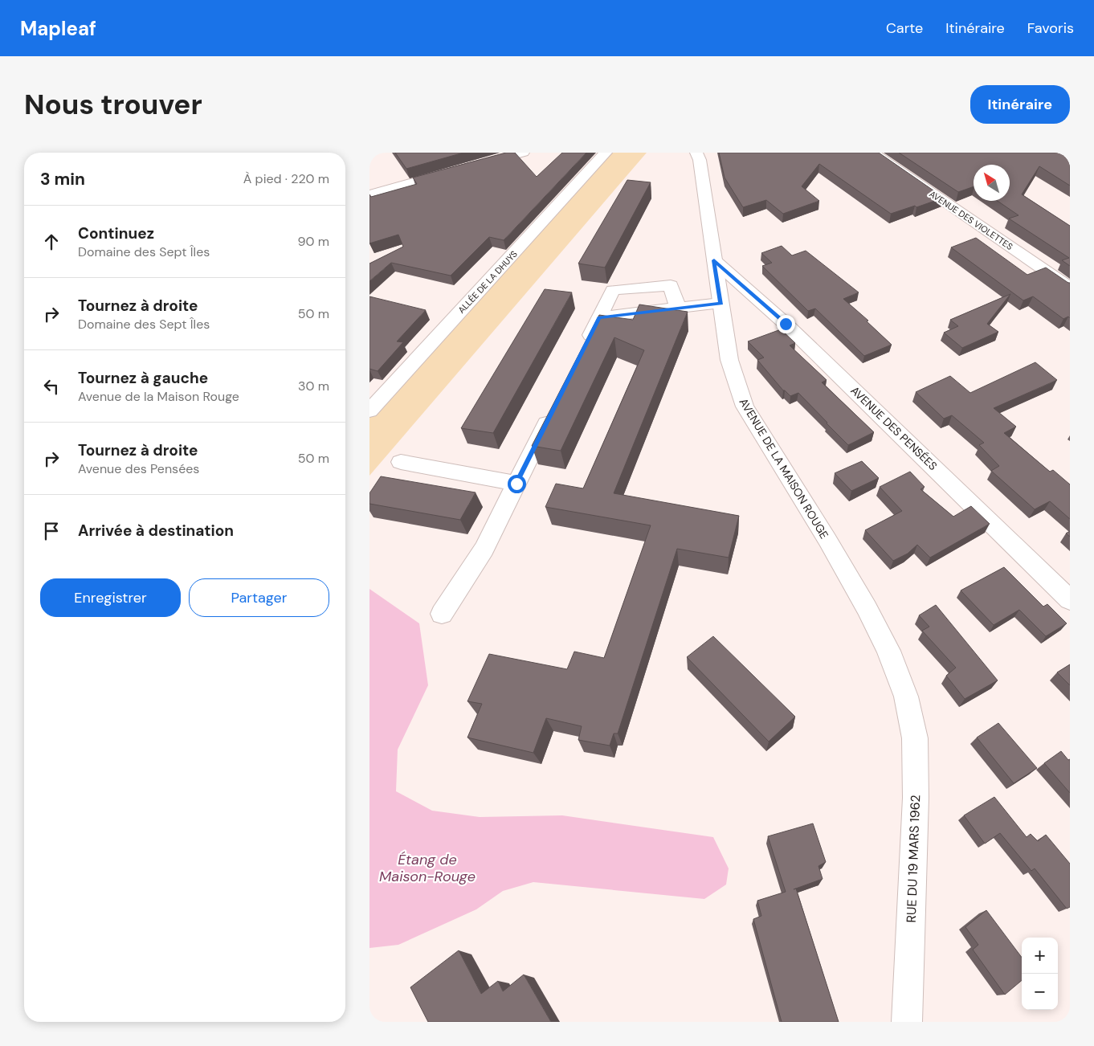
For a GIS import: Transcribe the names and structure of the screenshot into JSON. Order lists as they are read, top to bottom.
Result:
{
  "streets": {
    "street": [
      "AVENUE DES VIOLETTES",
      "ALLÉE DE LA DHUYS",
      "AVENUE DES PENSÉES",
      "AVENUE DE LA MAISON ROUGE",
      "RUE DU 19 MARS 1962"
    ]
  },
  "crossings": [
    ["AVENUE DES PENSÉES", "AVENUE DE LA MAISON ROUGE"],
    ["AVENUE DE LA MAISON ROUGE", "RUE DU 19 MARS 1962"]
  ],
  "water": ["Étang de Maison-Rouge"],
  "north": "top left",
  "page": {
    "header": "Mapleaf",
    "nav": ["Carte", "Itinéraire", "Favoris"],
    "buttons": [
      "Itinéraire",
      ["Enregistrer", "Partager"]
    ],
    "title": "Nous trouver",
    "heading": ["3 min", "À pied · 220 m"],
    "list": [
      ["Continuez", "Domaine des Sept Îles", "90 m"],
      ["Tournez à droite", "Domaine des Sept Îles", "50 m"],
      ["Tournez à gauche", "Avenue de la Maison Rouge", "30 m"],
      ["Tournez à droite", "Avenue des Pensées", "50 m"],
      "Arrivée à destination"
    ],
    "map_buttons": ["+", "−"]
  }
}
